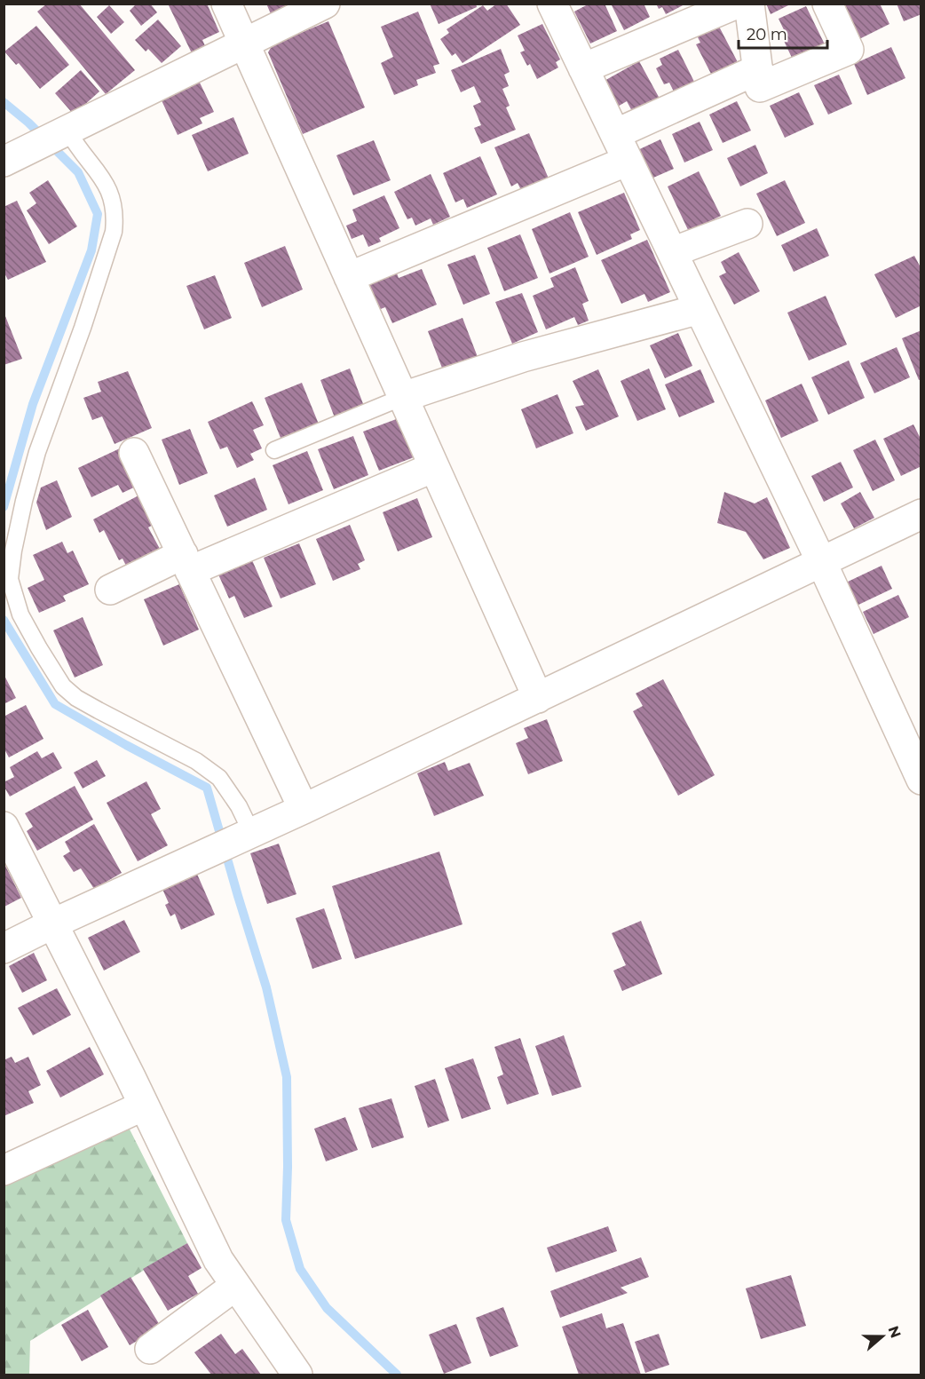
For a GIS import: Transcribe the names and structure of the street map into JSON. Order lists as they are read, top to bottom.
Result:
{
  "scale_bar": "20 m",
  "north": "right"
}
